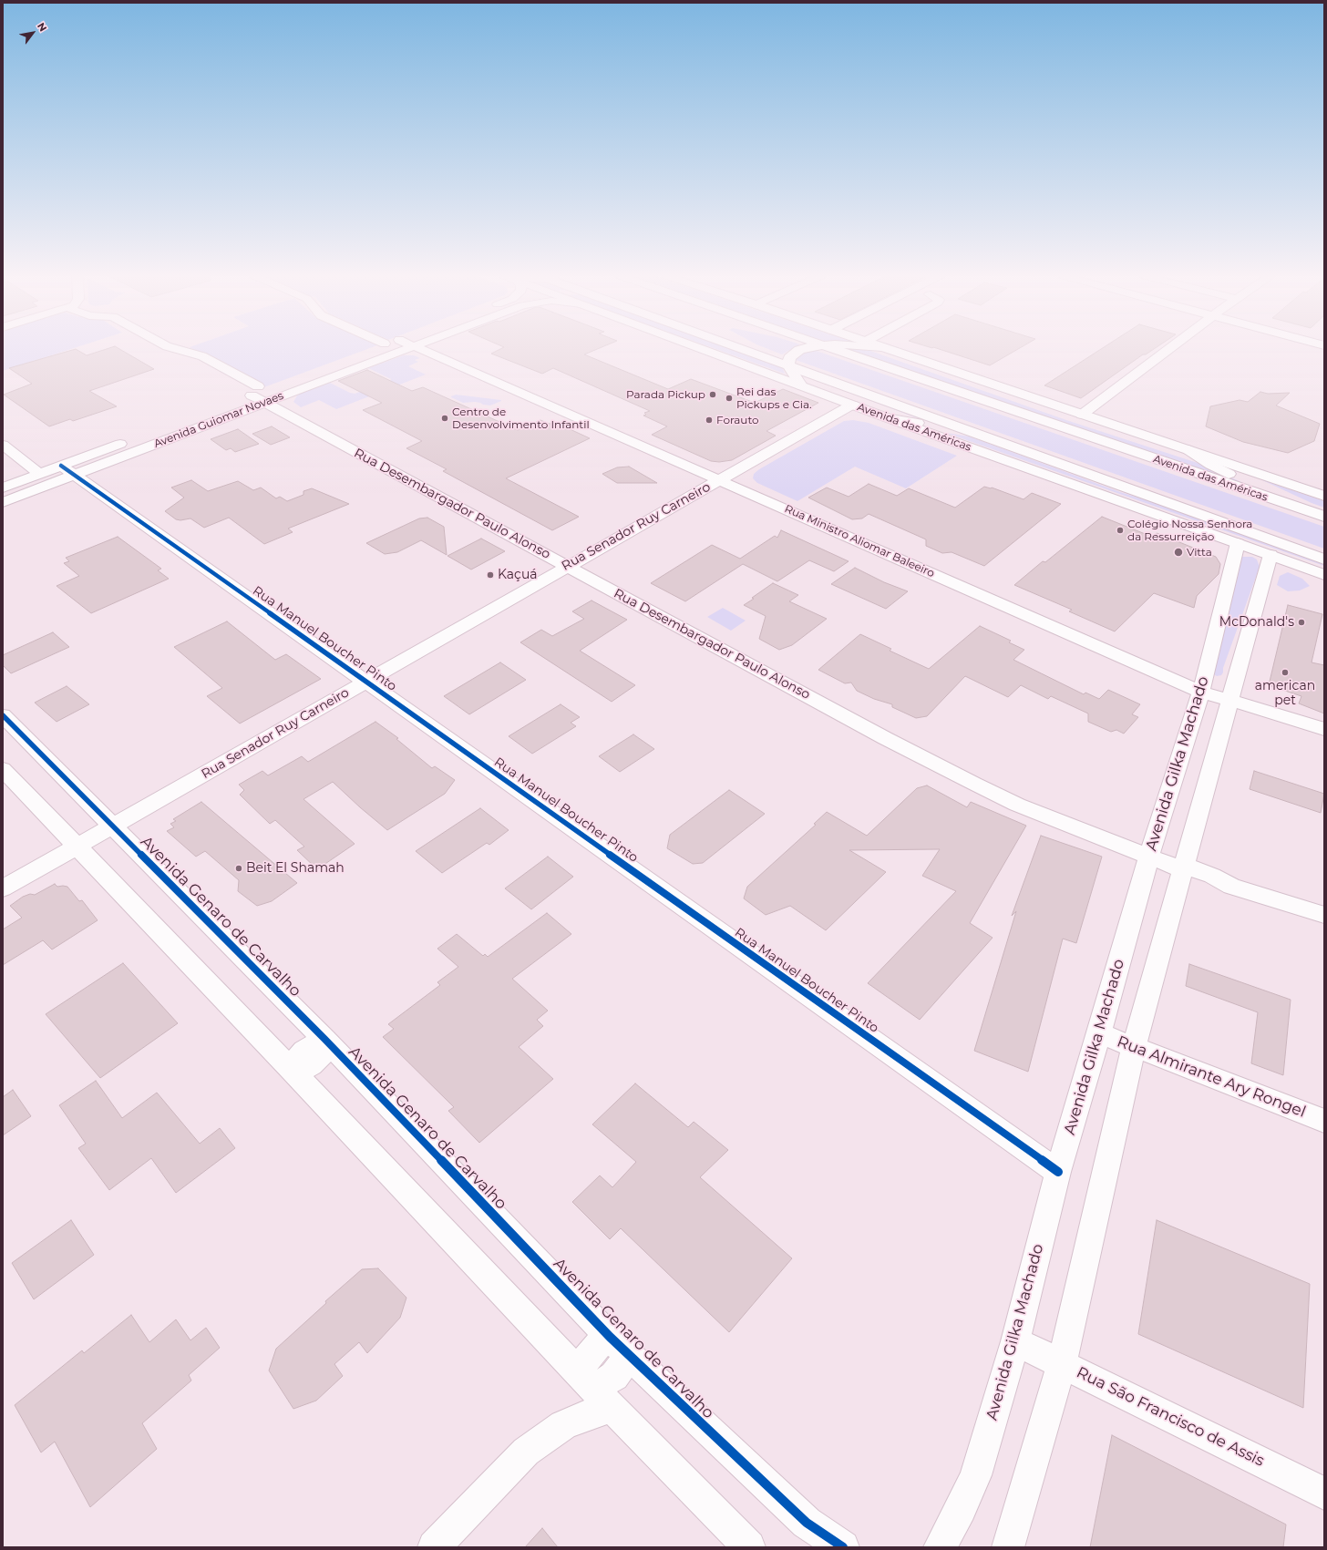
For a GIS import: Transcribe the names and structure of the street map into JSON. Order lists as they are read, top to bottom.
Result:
{
  "streets": {
    "main road": ["Avenida das Américas"],
    "street": [
      "Avenida Guiomar Novaes",
      "Rua Desembargador Paulo Alonso",
      "Rua Senador Ruy Carneiro",
      "Rua Ministro Aliomar Baleeiro",
      "Rua Manuel Boucher Pinto",
      "Avenida Gilka Machado",
      "Avenida Genaro de Carvalho",
      "Rua Almirante Ary Rongel",
      "Rua São Francisco de Assis"
    ]
  },
  "crossings": [
    ["Avenida Guiomar Novaes", "Rua Desembargador Paulo Alonso"],
    ["Avenida Guiomar Novaes", "Rua Manuel Boucher Pinto"],
    ["Avenida das Américas", "Rua Senador Ruy Carneiro"],
    ["Avenida das Américas", "Avenida Gilka Machado"],
    ["Rua Desembargador Paulo Alonso", "Rua Senador Ruy Carneiro"],
    ["Rua Desembargador Paulo Alonso", "Avenida Gilka Machado"],
    ["Rua Senador Ruy Carneiro", "Rua Ministro Aliomar Baleeiro"],
    ["Rua Senador Ruy Carneiro", "Rua Manuel Boucher Pinto"],
    ["Rua Senador Ruy Carneiro", "Avenida Genaro de Carvalho"],
    ["Rua Ministro Aliomar Baleeiro", "Avenida Gilka Machado"],
    ["Rua Manuel Boucher Pinto", "Avenida Gilka Machado"],
    ["Avenida Gilka Machado", "Rua Almirante Ary Rongel"],
    ["Avenida Gilka Machado", "Rua São Francisco de Assis"]
  ],
  "places": [
    "Parada Pickup",
    "Rei das Pickups e Cia.",
    "Centro de Desenvolvimento Infantil",
    "Forauto",
    "Colégio Nossa Senhora da Ressurreição",
    "Vitta",
    "Kaçuá",
    "McDonald's",
    "american pet",
    "Beit El Shamah"
  ],
  "north": "top right"
}
